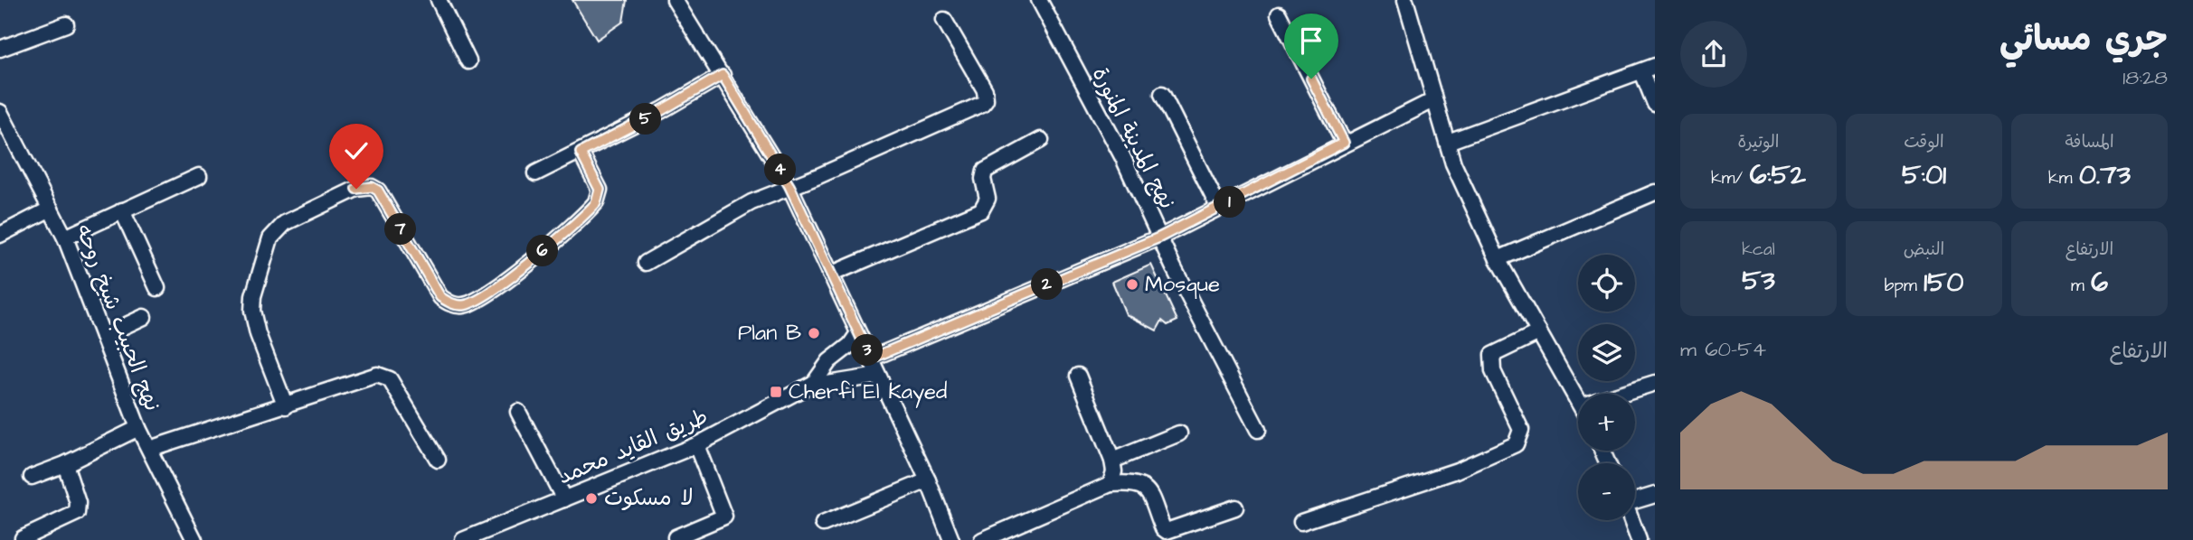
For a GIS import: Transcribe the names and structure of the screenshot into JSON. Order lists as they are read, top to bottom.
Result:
{
  "streets": {
    "street": ["نهج المدينة المنورة", "نهج الحبيب شيخ روحه", "طريق القايد محمد"]
  },
  "places": {
    "other": ["Mosque", "Plan B", "لا مسكوت"],
    "transit": ["Cherfi El Kayed"]
  },
  "page": {
    "heading": ["جري مسائي", "18:28"],
    "pins": [
      "5",
      "4",
      "1",
      "7",
      "6",
      "2",
      "3"
    ],
    "stats": [
      ["المسافة", "0.73 km"],
      ["الوقت", "5:01"],
      ["الوتيرة", "6:52 /km"],
      ["الارتفاع", "6 m"],
      ["النبض", "150 bpm"],
      ["kcal", "53"]
    ],
    "map_buttons": ["+", "−"],
    "chart": ["الارتفاع", "54–60 m"]
  }
}
